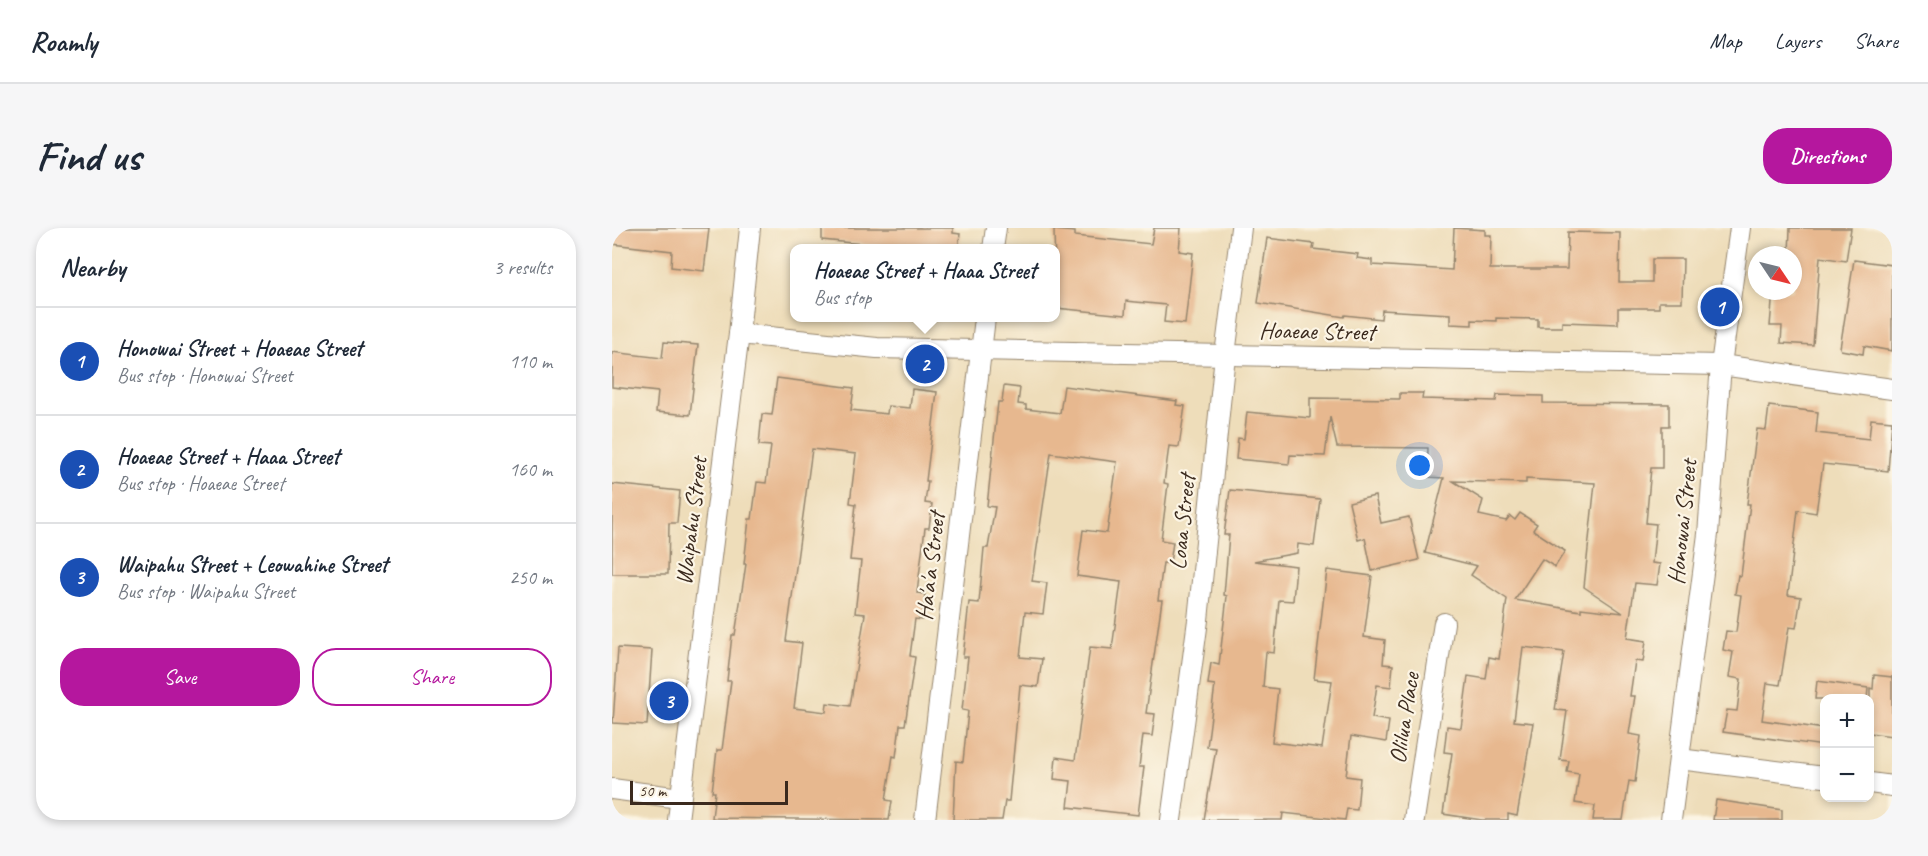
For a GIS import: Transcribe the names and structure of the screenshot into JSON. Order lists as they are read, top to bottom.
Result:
{
  "streets": {
    "street": [
      "Hoaeae Street",
      "Waipahu Street",
      "Loaa Street",
      "Honowai Street",
      "Ha'a'a Street",
      "Olilua Place"
    ]
  },
  "crossings": [
    ["Hoaeae Street", "Waipahu Street"],
    ["Hoaeae Street", "Loaa Street"],
    ["Hoaeae Street", "Honowai Street"],
    ["Hoaeae Street", "Ha'a'a Street"]
  ],
  "scale_bar": "50 m",
  "north": "bottom right",
  "page": {
    "header": "Roamly",
    "nav": ["Map", "Layers", "Share"],
    "buttons": [
      "Directions",
      ["Save", "Share"]
    ],
    "title": "Find us",
    "heading": ["Nearby", "3 results"],
    "popup": ["Hoaeae Street + Haaa Street", "Bus stop"],
    "pins": ["1", "2", "3"],
    "list": [
      {
        "mark": "1",
        "name": "Honowai Street + Hoaeae Street",
        "note": "Bus stop · Honowai Street",
        "value": "110 m"
      },
      {
        "mark": "2",
        "name": "Hoaeae Street + Haaa Street",
        "note": "Bus stop · Hoaeae Street",
        "value": "160 m"
      },
      {
        "mark": "3",
        "name": "Waipahu Street + Leowahine Street",
        "note": "Bus stop · Waipahu Street",
        "value": "250 m"
      }
    ],
    "map_buttons": ["+", "−"],
    "scale": "50 m"
  }
}
